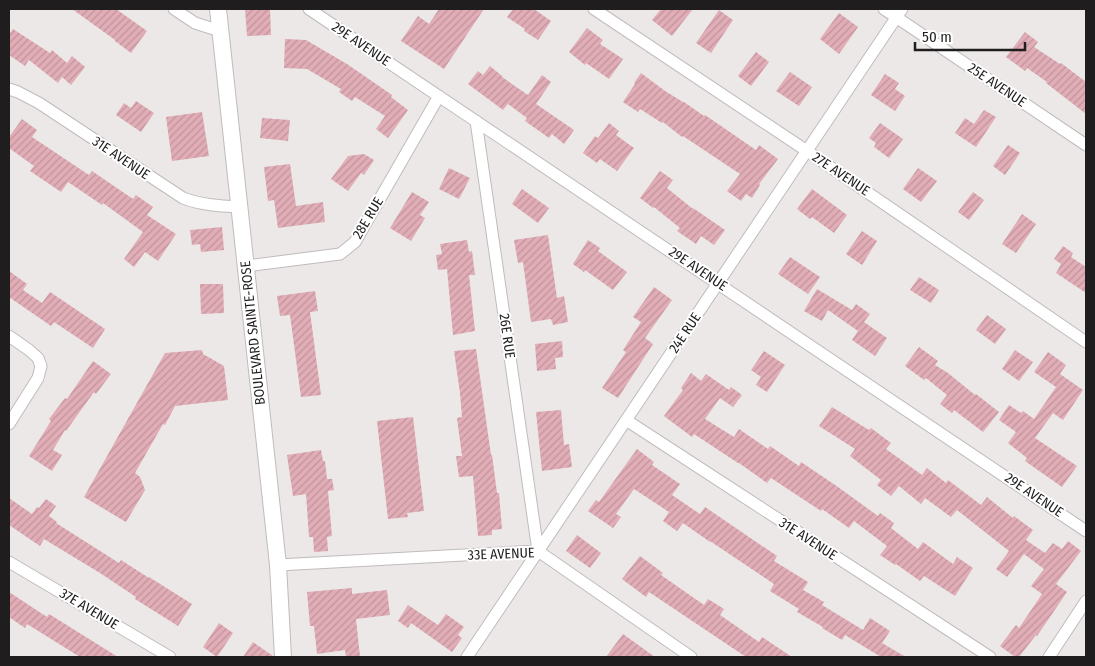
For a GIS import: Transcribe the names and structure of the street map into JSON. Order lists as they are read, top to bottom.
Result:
{
  "streets": {
    "street": [
      "29E AVENUE",
      "25E AVENUE",
      "31E AVENUE",
      "27E AVENUE",
      "28E RUE",
      "BOULEVARD SAINTE-ROSE",
      "24E RUE",
      "26E RUE",
      "33E AVENUE",
      "37E AVENUE"
    ]
  },
  "crossings": [
    ["29E AVENUE", "28E RUE"],
    ["29E AVENUE", "24E RUE"],
    ["29E AVENUE", "26E RUE"],
    ["25E AVENUE", "24E RUE"],
    ["31E AVENUE", "BOULEVARD SAINTE-ROSE"],
    ["31E AVENUE", "24E RUE"],
    ["27E AVENUE", "24E RUE"],
    ["28E RUE", "BOULEVARD SAINTE-ROSE"],
    ["BOULEVARD SAINTE-ROSE", "33E AVENUE"],
    ["24E RUE", "26E RUE"],
    ["24E RUE", "33E AVENUE"],
    ["26E RUE", "33E AVENUE"]
  ],
  "scale_bar": "50 m"
}
